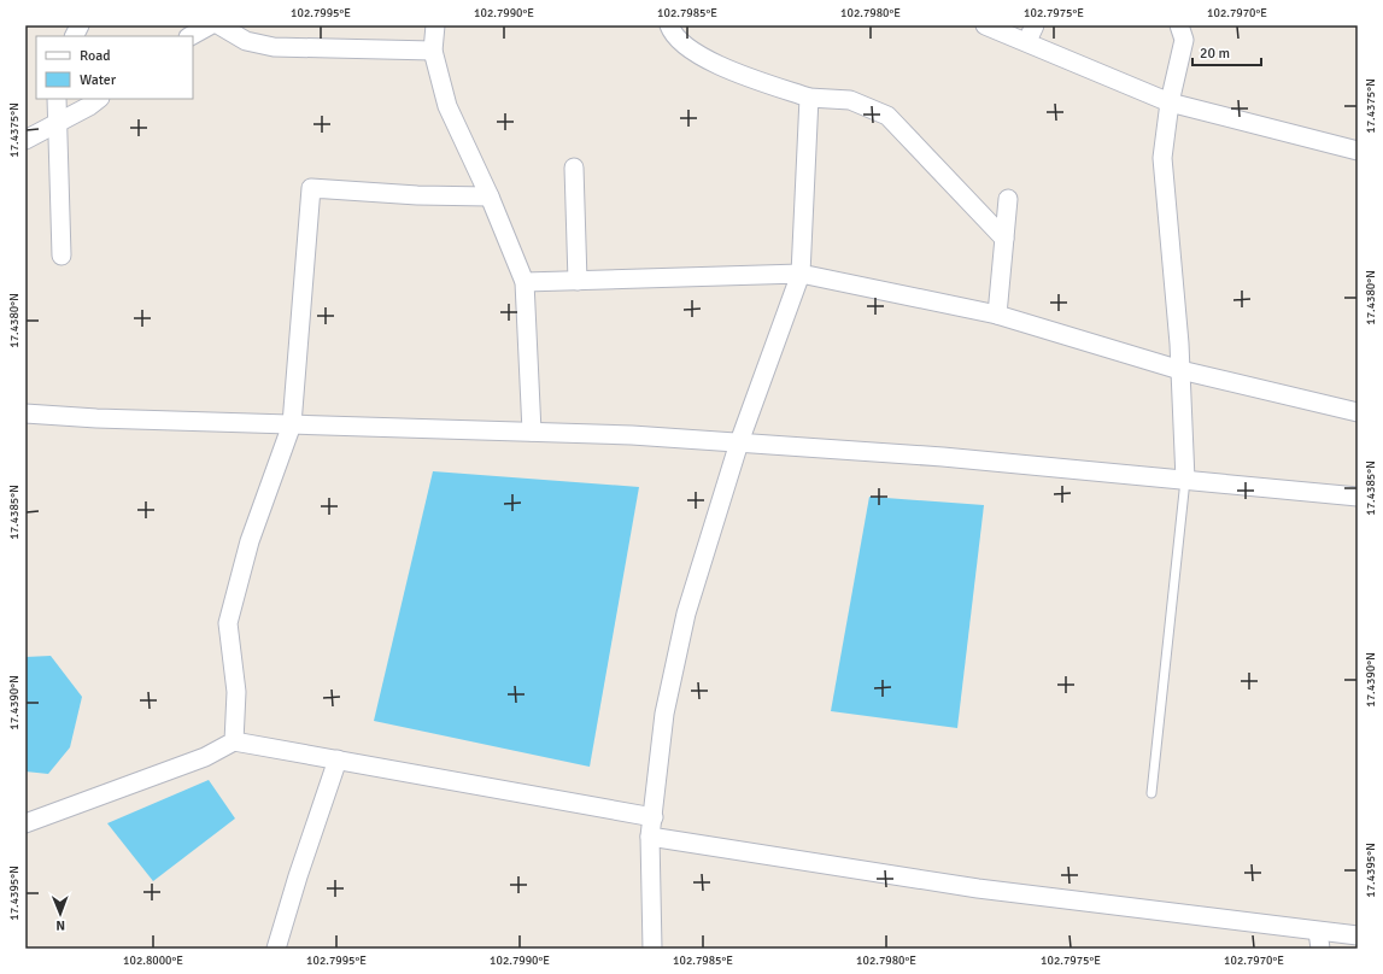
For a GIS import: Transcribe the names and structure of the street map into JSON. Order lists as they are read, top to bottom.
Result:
{
  "legend": ["Road", "Water"],
  "scale_bar": "20 m",
  "north": "bottom",
  "coordinates": [
    "102.7995°E",
    "102.7990°E",
    "102.7985°E",
    "102.7980°E",
    "102.7975°E",
    "102.7970°E",
    "17.4375°N",
    "17.4380°N",
    "17.4385°N",
    "17.4390°N",
    "17.4395°N",
    "102.8000°E"
  ]
}
